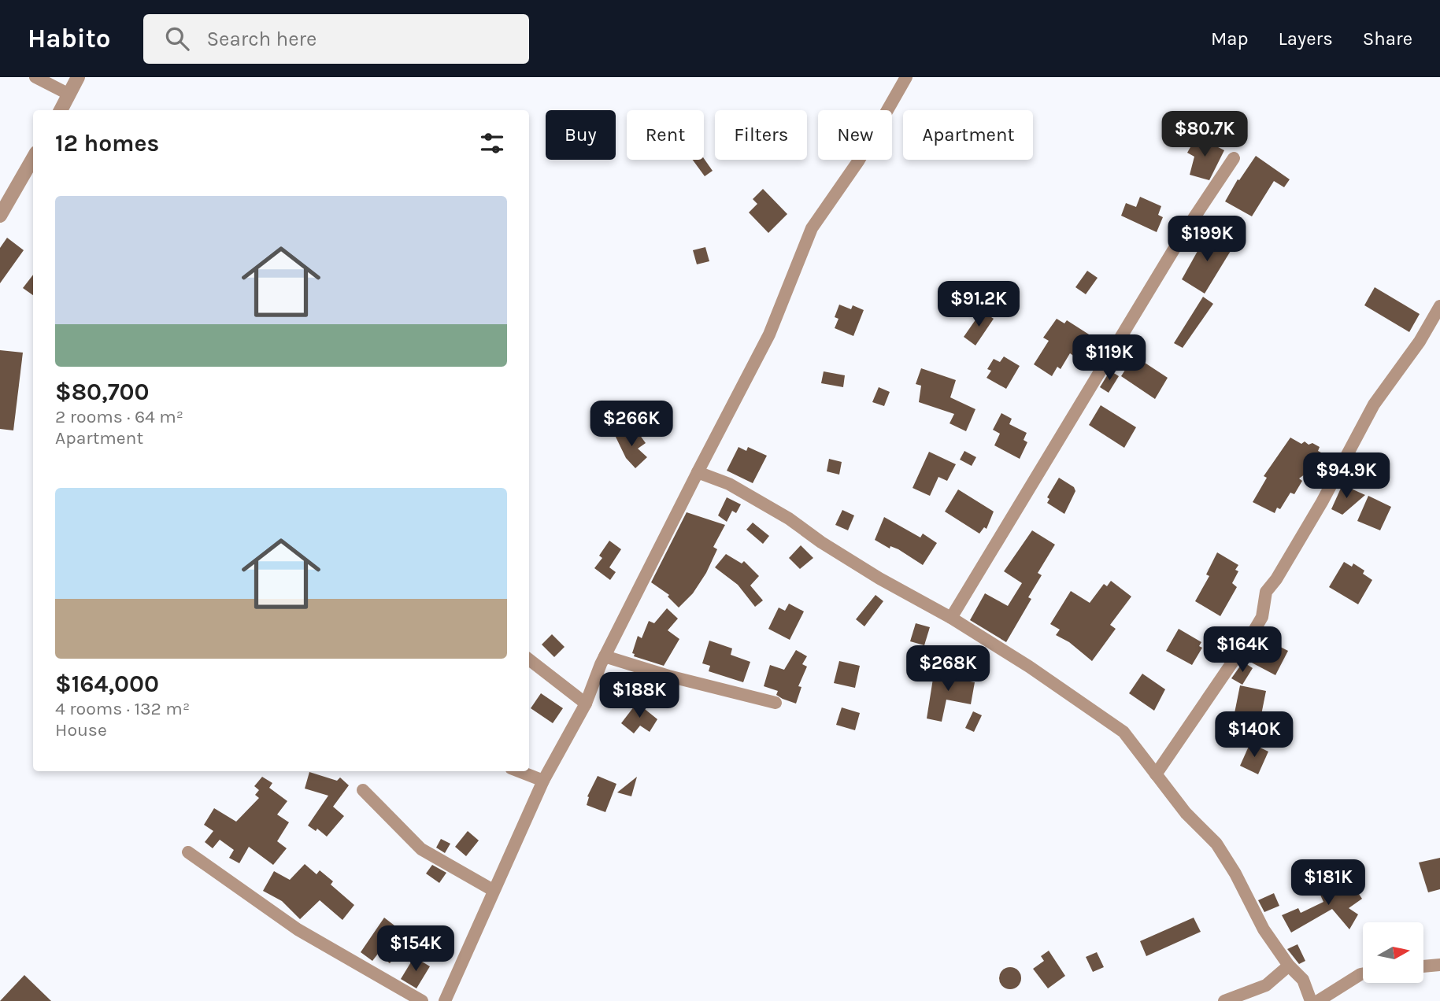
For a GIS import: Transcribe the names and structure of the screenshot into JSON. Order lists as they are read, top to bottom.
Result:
{
  "north": "right",
  "page": {
    "header": "Habito",
    "search": "Search here",
    "nav": ["Map", "Layers", "Share"],
    "chip": [
      "Buy",
      "Rent",
      "Filters",
      "New",
      "Apartment"
    ],
    "heading": "12 homes",
    "price": [
      "$80.7K",
      "$199K",
      "$91.2K",
      "$119K",
      "$266K",
      "$94.9K",
      "$164K",
      "$268K",
      "$188K",
      "$140K",
      "$181K",
      "$154K"
    ],
    "list": [
      {
        "name": "$80,700",
        "note": "2 rooms · 64 m² · Apartment"
      },
      {
        "name": "$164,000",
        "note": "4 rooms · 132 m² · House"
      }
    ]
  }
}
